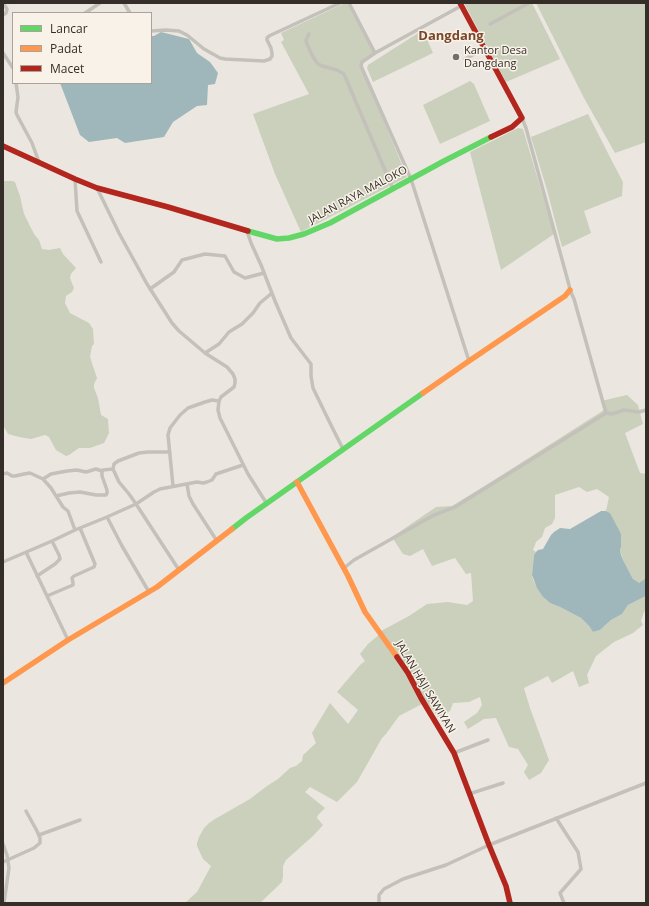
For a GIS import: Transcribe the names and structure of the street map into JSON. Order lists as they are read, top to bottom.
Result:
{
  "streets": {
    "street": ["JALAN RAYA MALOKO", "JALAN HAJI SAWIYAN"]
  },
  "districts": ["Dangdang"],
  "places": ["Kantor Desa Dangdang"],
  "legend": ["Lancar", "Padat", "Macet"]
}
